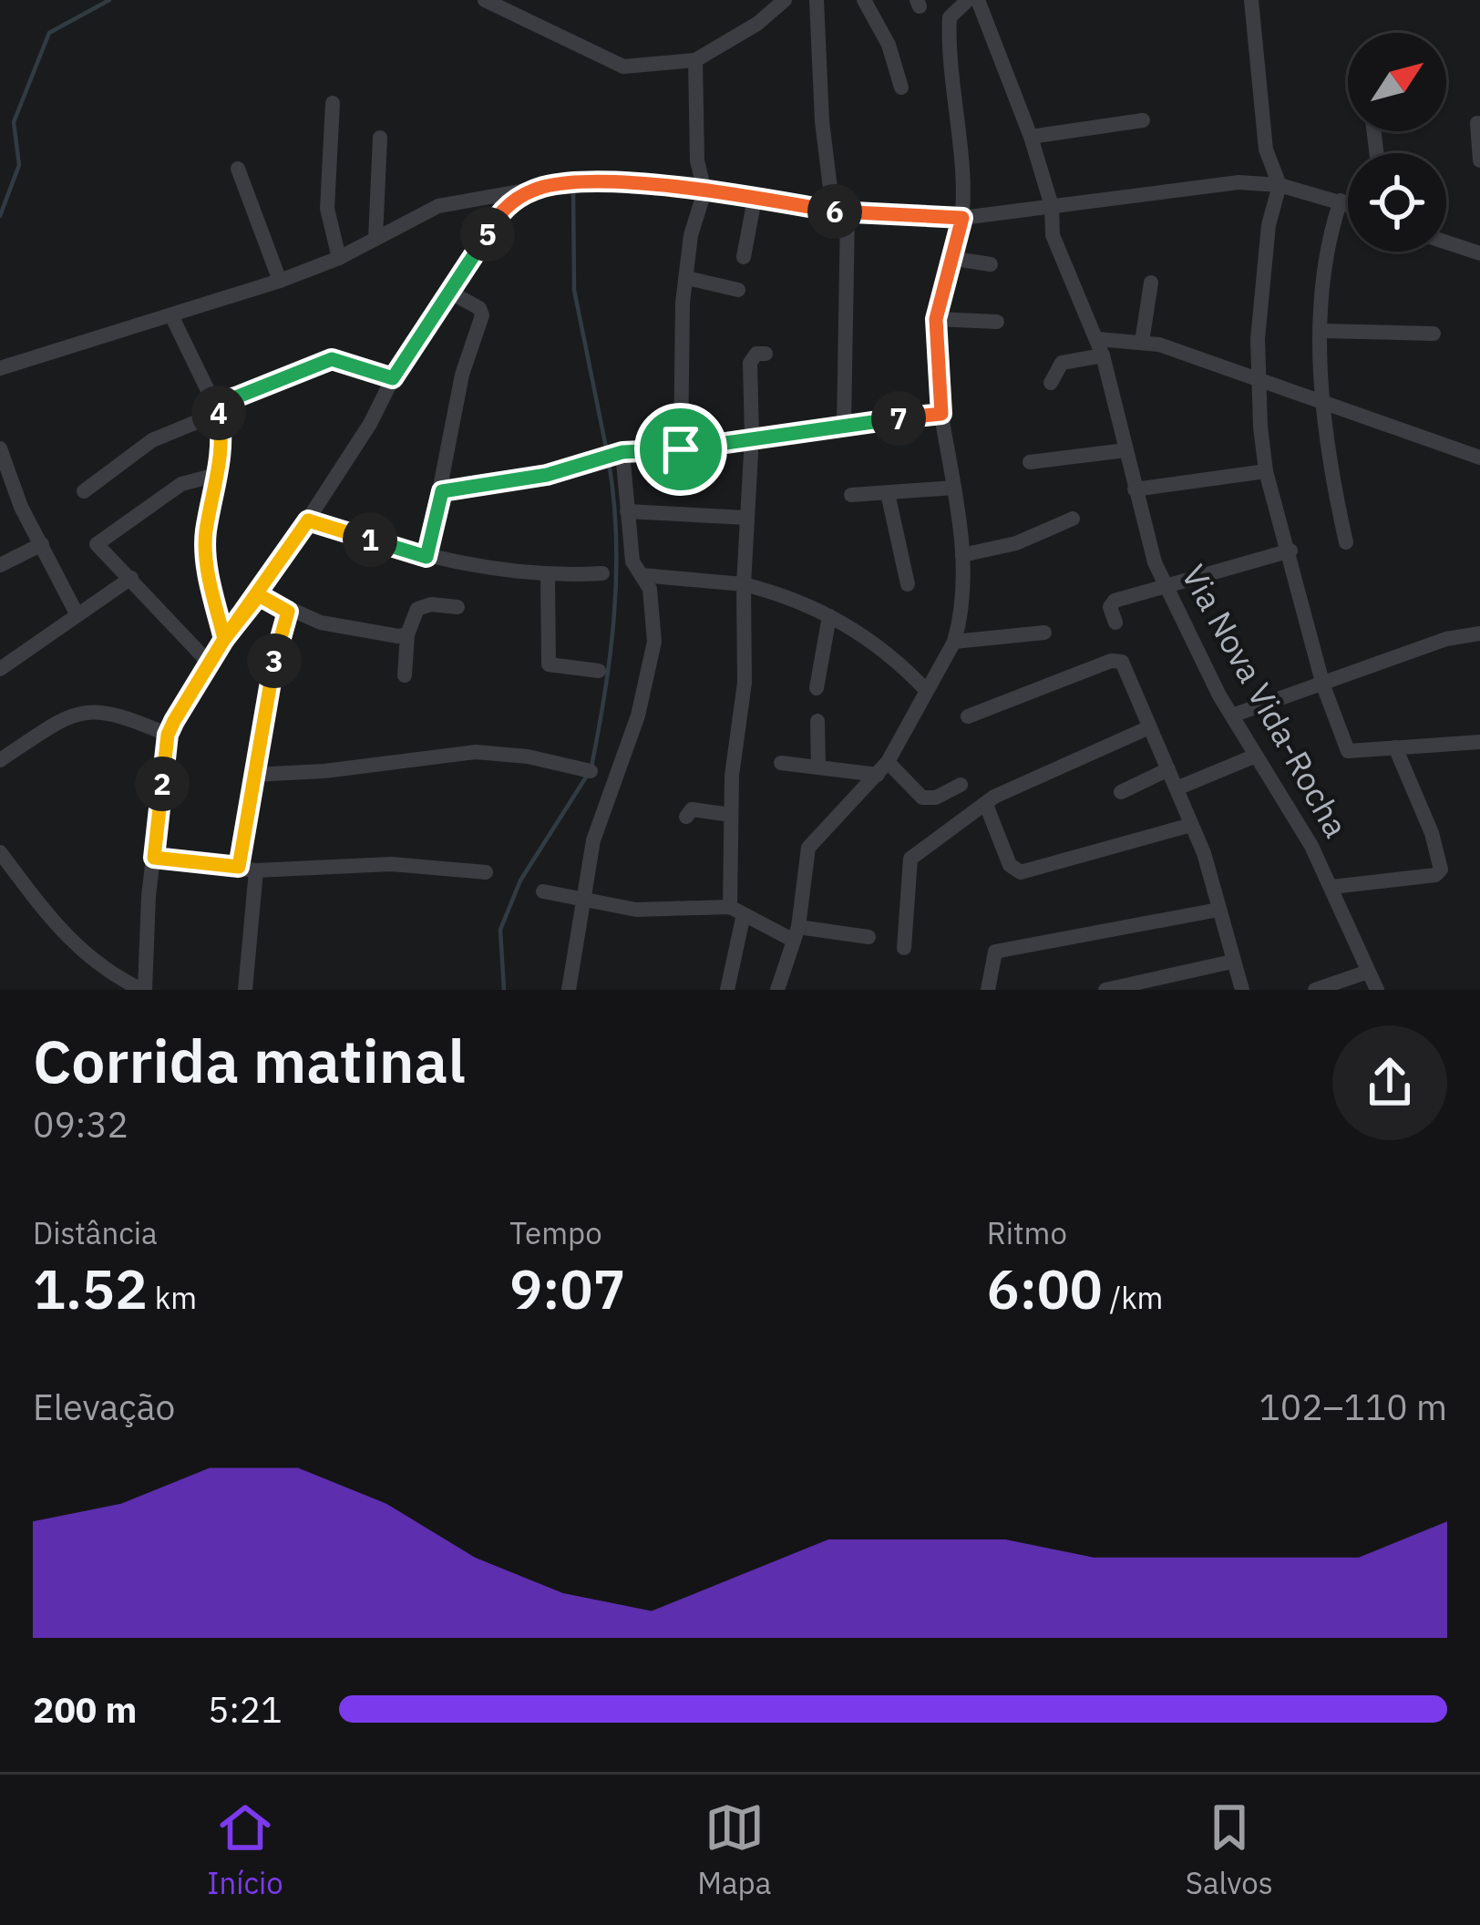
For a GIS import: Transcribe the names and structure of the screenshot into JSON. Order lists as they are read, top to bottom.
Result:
{
  "streets": {
    "street": ["Via Nova Vida-Rocha"]
  },
  "north": "top right",
  "page": {
    "pins": [
      "6",
      "5",
      "4",
      "7",
      "1",
      "3",
      "2"
    ],
    "heading": ["Corrida matinal", "09:32"],
    "stats": [
      ["Distância", "1.52 km"],
      ["Tempo", "9:07"],
      ["Ritmo", "6:00 /km"]
    ],
    "chart": ["Elevação", "102–110 m"],
    "list": [
      {
        "name": "200 m",
        "note": "5:21"
      }
    ],
    "tabs": ["Início", "Mapa", "Salvos"]
  }
}
